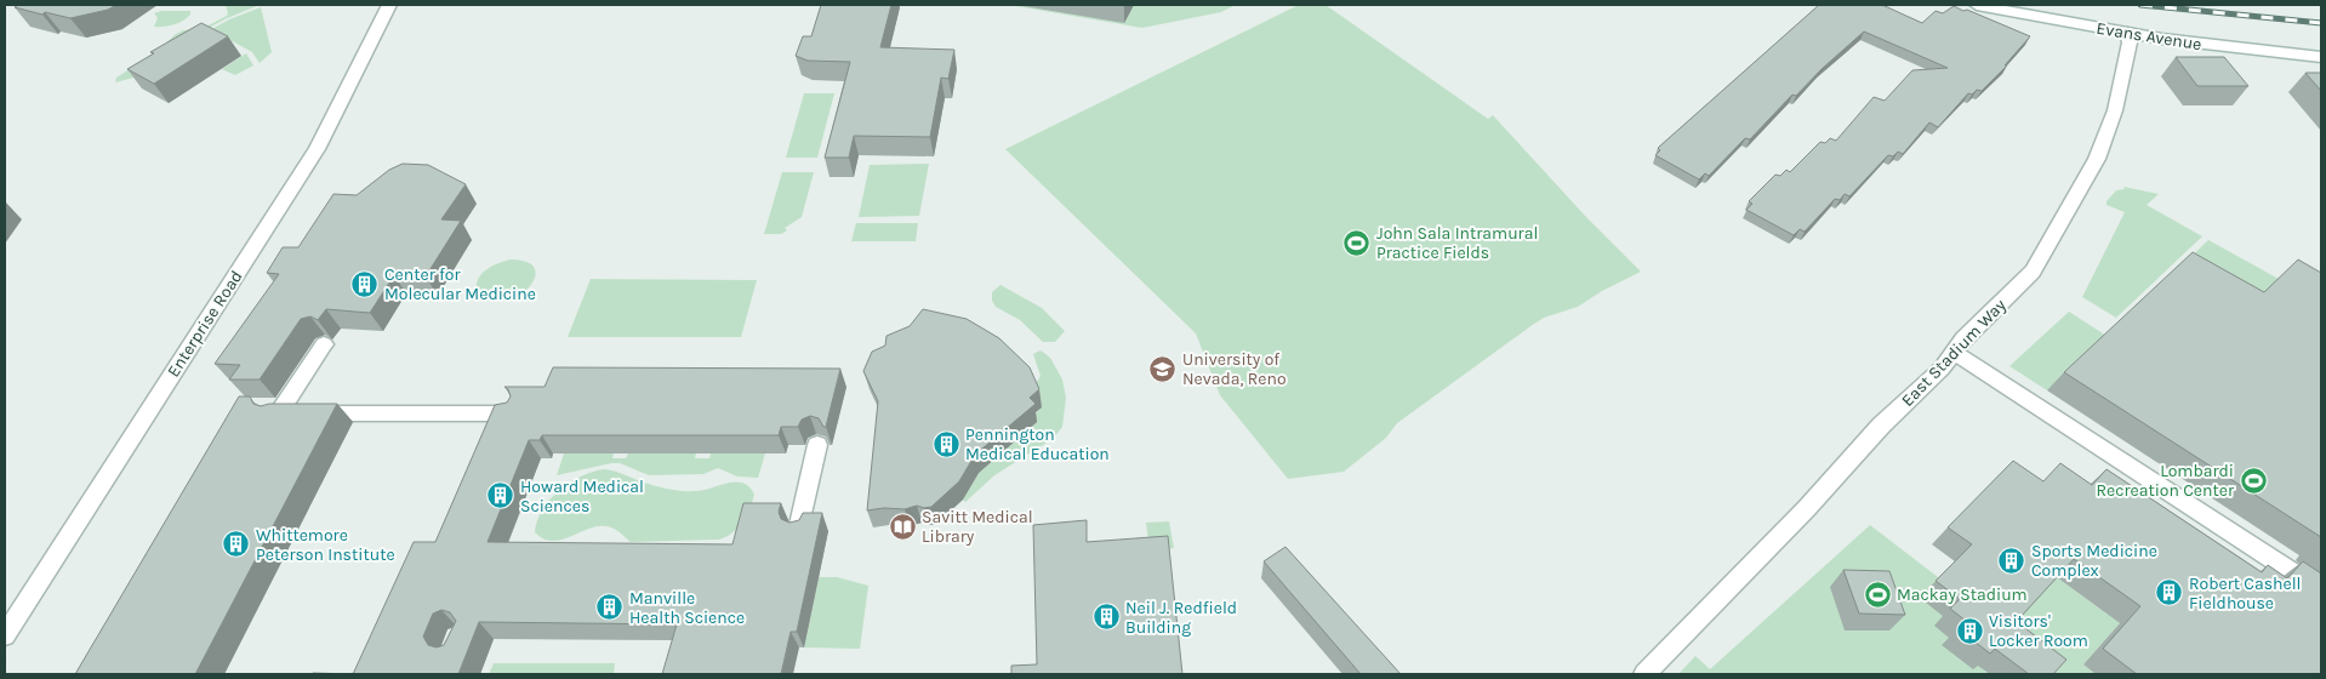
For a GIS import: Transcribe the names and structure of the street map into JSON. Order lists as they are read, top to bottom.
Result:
{
  "streets": {
    "street": ["Evans Avenue", "Enterprise Road", "East Stadium Way"]
  },
  "crossings": [
    ["Evans Avenue", "East Stadium Way"]
  ],
  "places": {
    "sports": ["John Sala Intramural Practice Fields", "Lombardi Recreation Center", "Mackay Stadium"],
    "building": [
      "Center for Molecular Medicine",
      "Pennington Medical Education",
      "Howard Medical Sciences",
      "Whittemore Peterson Institute",
      "Sports Medicine Complex",
      "Robert Cashell Fieldhouse",
      "Manville Health Science",
      "Neil J. Redfield Building",
      "Visitors' Locker Room"
    ],
    "school or university": ["University of Nevada, Reno"],
    "library": ["Savitt Medical Library"]
  }
}
